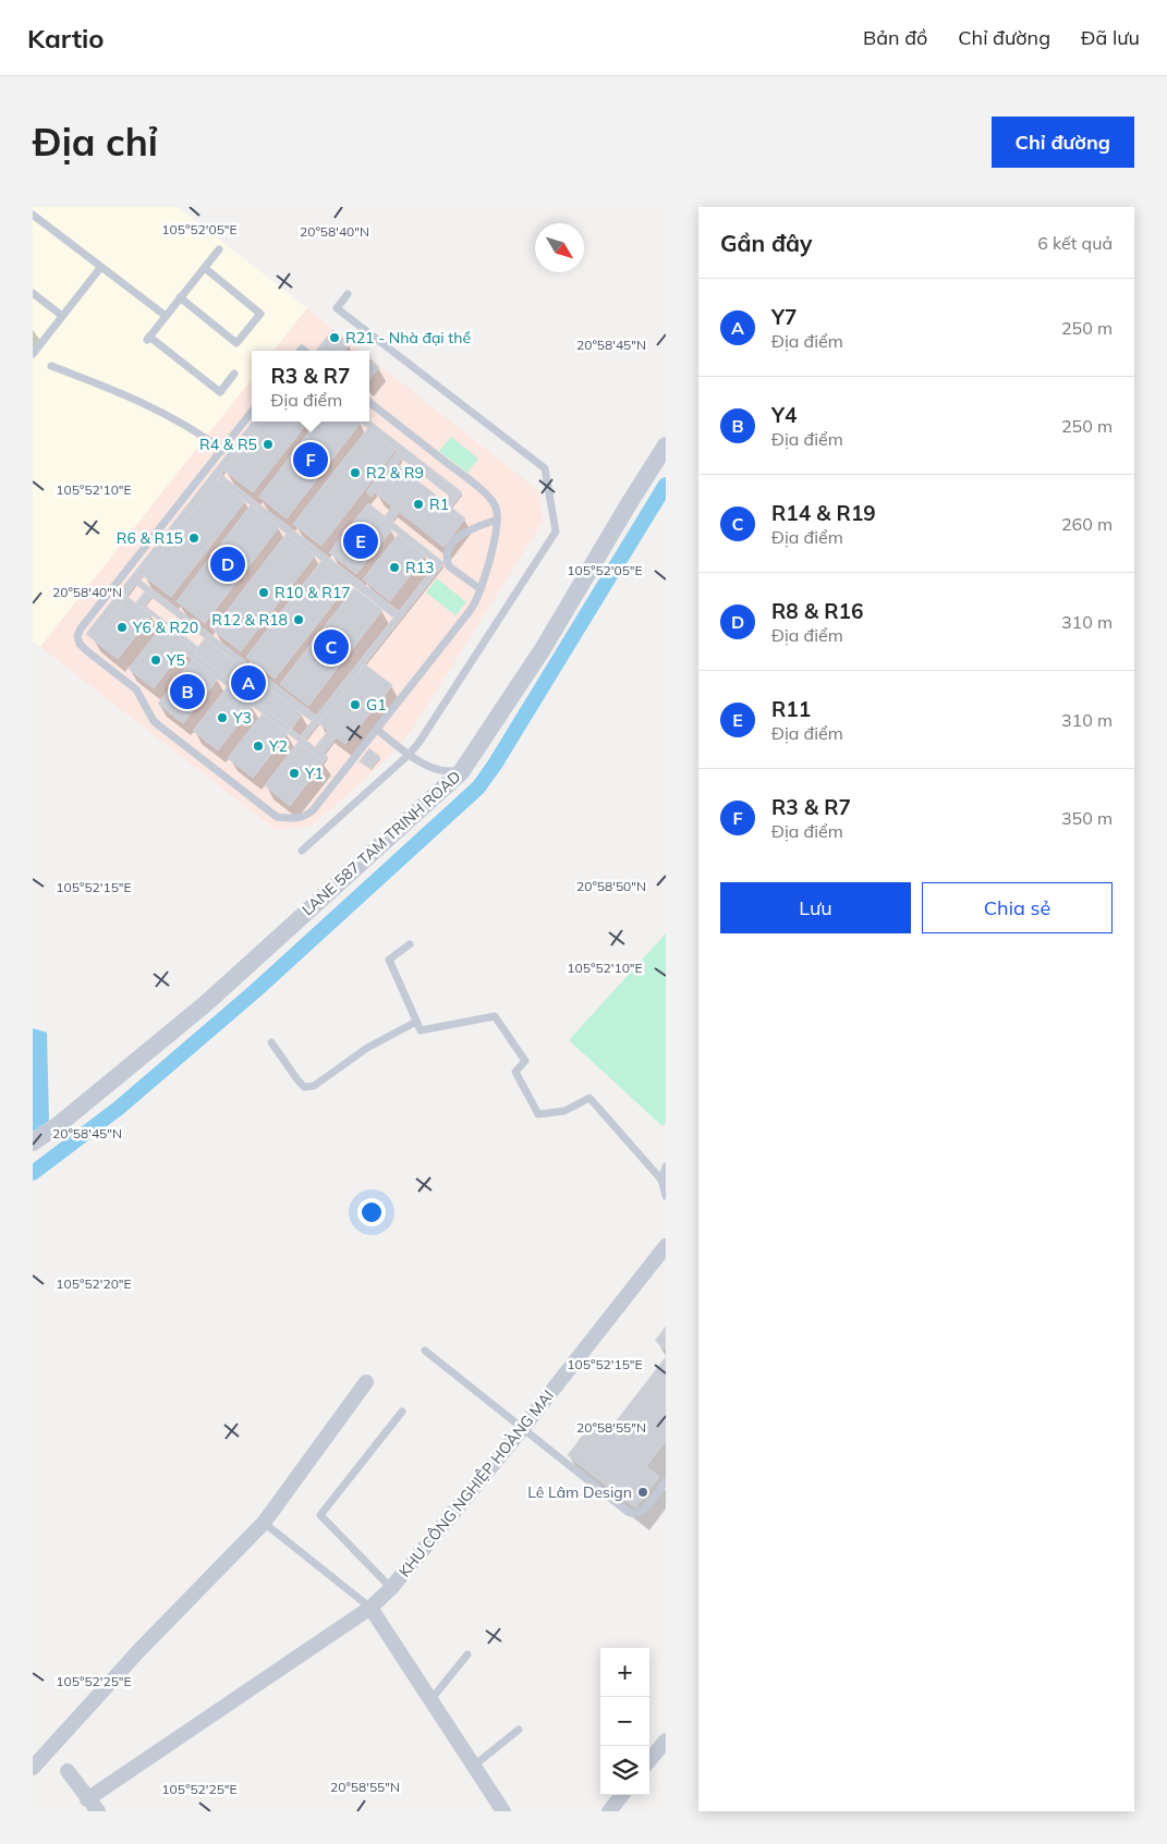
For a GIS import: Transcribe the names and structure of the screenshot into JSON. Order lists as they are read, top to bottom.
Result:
{
  "streets": {
    "street": ["LANE 587 TAM TRINH ROAD", "KHU CÔNG NGHIỆP HOÀNG MAI"]
  },
  "places": [
    "R21 - Nhà đại thể",
    "R4 & R5",
    "R2 & R9",
    "R1",
    "R6 & R15",
    "R13",
    "R10 & R17",
    "R12 & R18",
    "Y6 & R20",
    "Y5",
    "G1",
    "Y3",
    "Y2",
    "Y1",
    "Lê Lâm Design"
  ],
  "north": "bottom right",
  "page": {
    "header": "Kartio",
    "nav": ["Bản đồ", "Chỉ đường", "Đã lưu"],
    "buttons": [
      "Chỉ đường",
      ["Lưu", "Chia sẻ"]
    ],
    "title": "Địa chỉ",
    "heading": ["Gần đây", "6 kết quả"],
    "list": [
      {
        "mark": "A",
        "name": "Y7",
        "note": "Địa điểm",
        "value": "250 m"
      },
      {
        "mark": "B",
        "name": "Y4",
        "note": "Địa điểm",
        "value": "250 m"
      },
      {
        "mark": "C",
        "name": "R14 & R19",
        "note": "Địa điểm",
        "value": "260 m"
      },
      {
        "mark": "D",
        "name": "R8 & R16",
        "note": "Địa điểm",
        "value": "310 m"
      },
      {
        "mark": "E",
        "name": "R11",
        "note": "Địa điểm",
        "value": "310 m"
      },
      {
        "mark": "F",
        "name": "R3 & R7",
        "note": "Địa điểm",
        "value": "350 m"
      }
    ],
    "popup": ["R3 & R7", "Địa điểm"],
    "pins": [
      "F",
      "E",
      "D",
      "C",
      "A",
      "B"
    ],
    "map_buttons": ["+", "−"]
  },
  "coordinates": [
    "105°52'05\"E",
    "20°58'40\"N",
    "20°58'45\"N",
    "105°52'10\"E",
    "20°58'50\"N",
    "105°52'15\"E",
    "105°52'20\"E",
    "20°58'55\"N",
    "105°52'25\"E"
  ]
}
